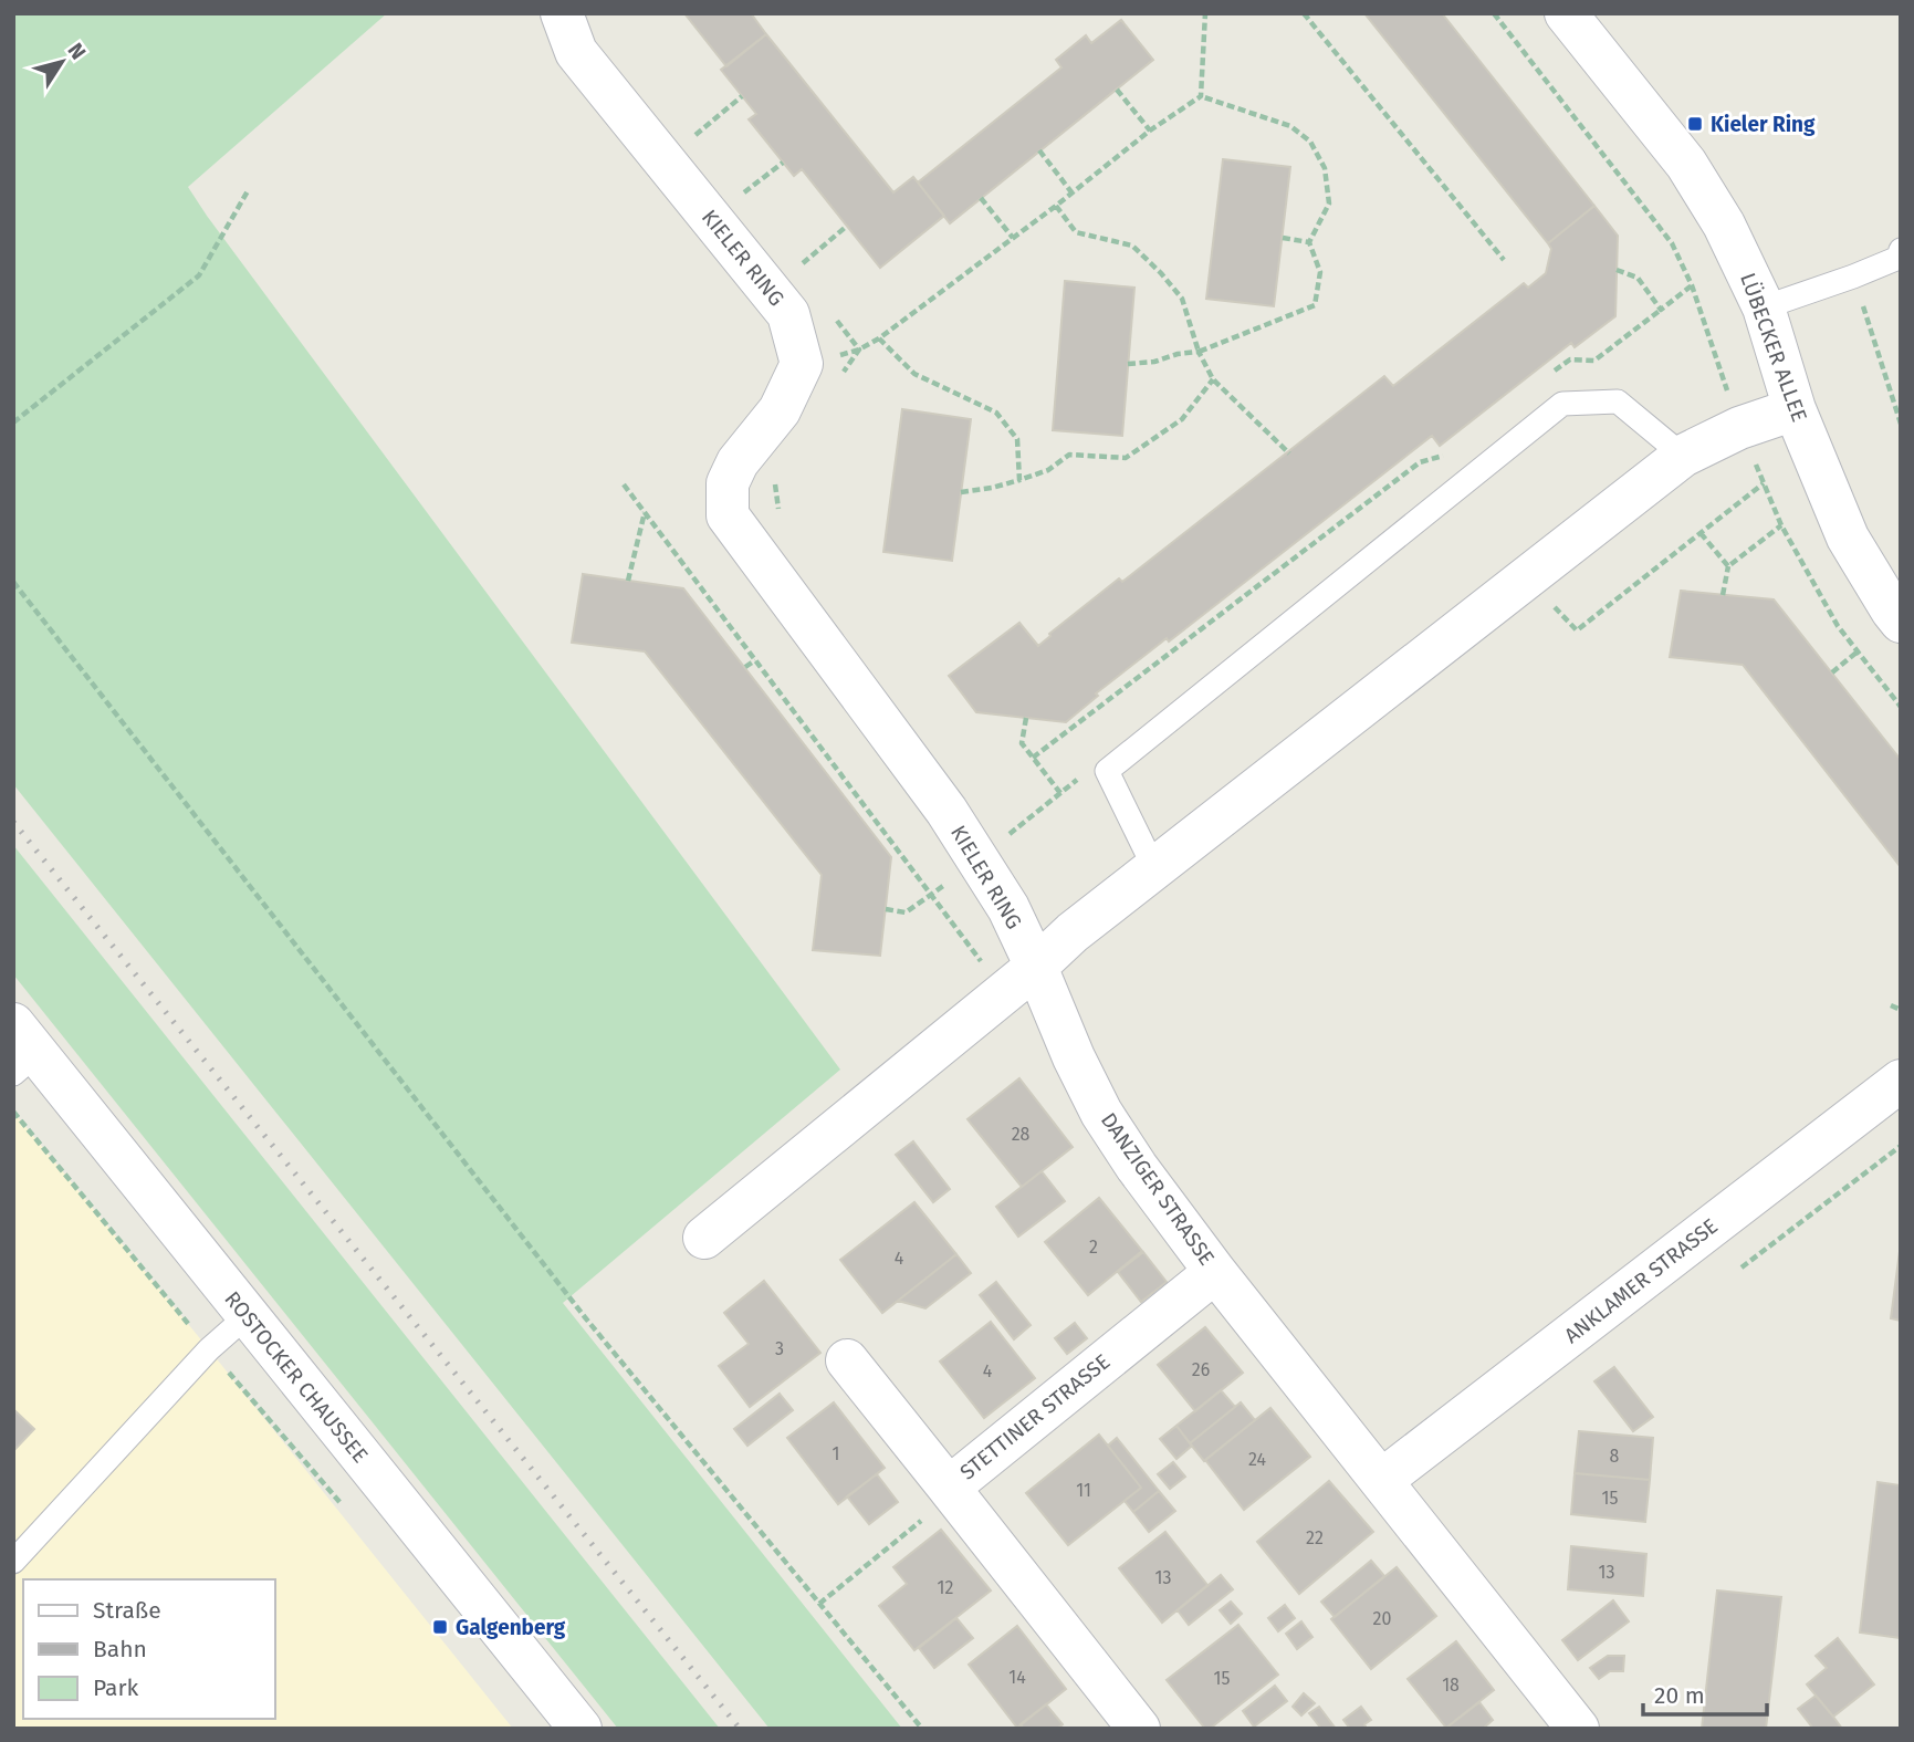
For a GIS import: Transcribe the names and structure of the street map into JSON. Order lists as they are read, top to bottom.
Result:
{
  "streets": {
    "street": [
      "KIELER RING",
      "LÜBECKER ALLEE",
      "DANZIGER STRASSE",
      "ANKLAMER STRASSE",
      "ROSTOCKER CHAUSSEE",
      "STETTINER STRASSE"
    ]
  },
  "crossings": [
    ["KIELER RING", "DANZIGER STRASSE"],
    ["DANZIGER STRASSE", "ANKLAMER STRASSE"],
    ["DANZIGER STRASSE", "STETTINER STRASSE"]
  ],
  "places": {
    "transit": ["Kieler Ring", "Galgenberg"]
  },
  "house_numbers": [
    "28",
    "2",
    "4",
    "3",
    "26",
    "4",
    "1",
    "8",
    "24",
    "11",
    "15",
    "22",
    "13",
    "13",
    "12",
    "20",
    "14",
    "15",
    "18"
  ],
  "legend": ["Straße", "Bahn", "Park"],
  "scale_bar": "20 m",
  "north": "top right"
}
